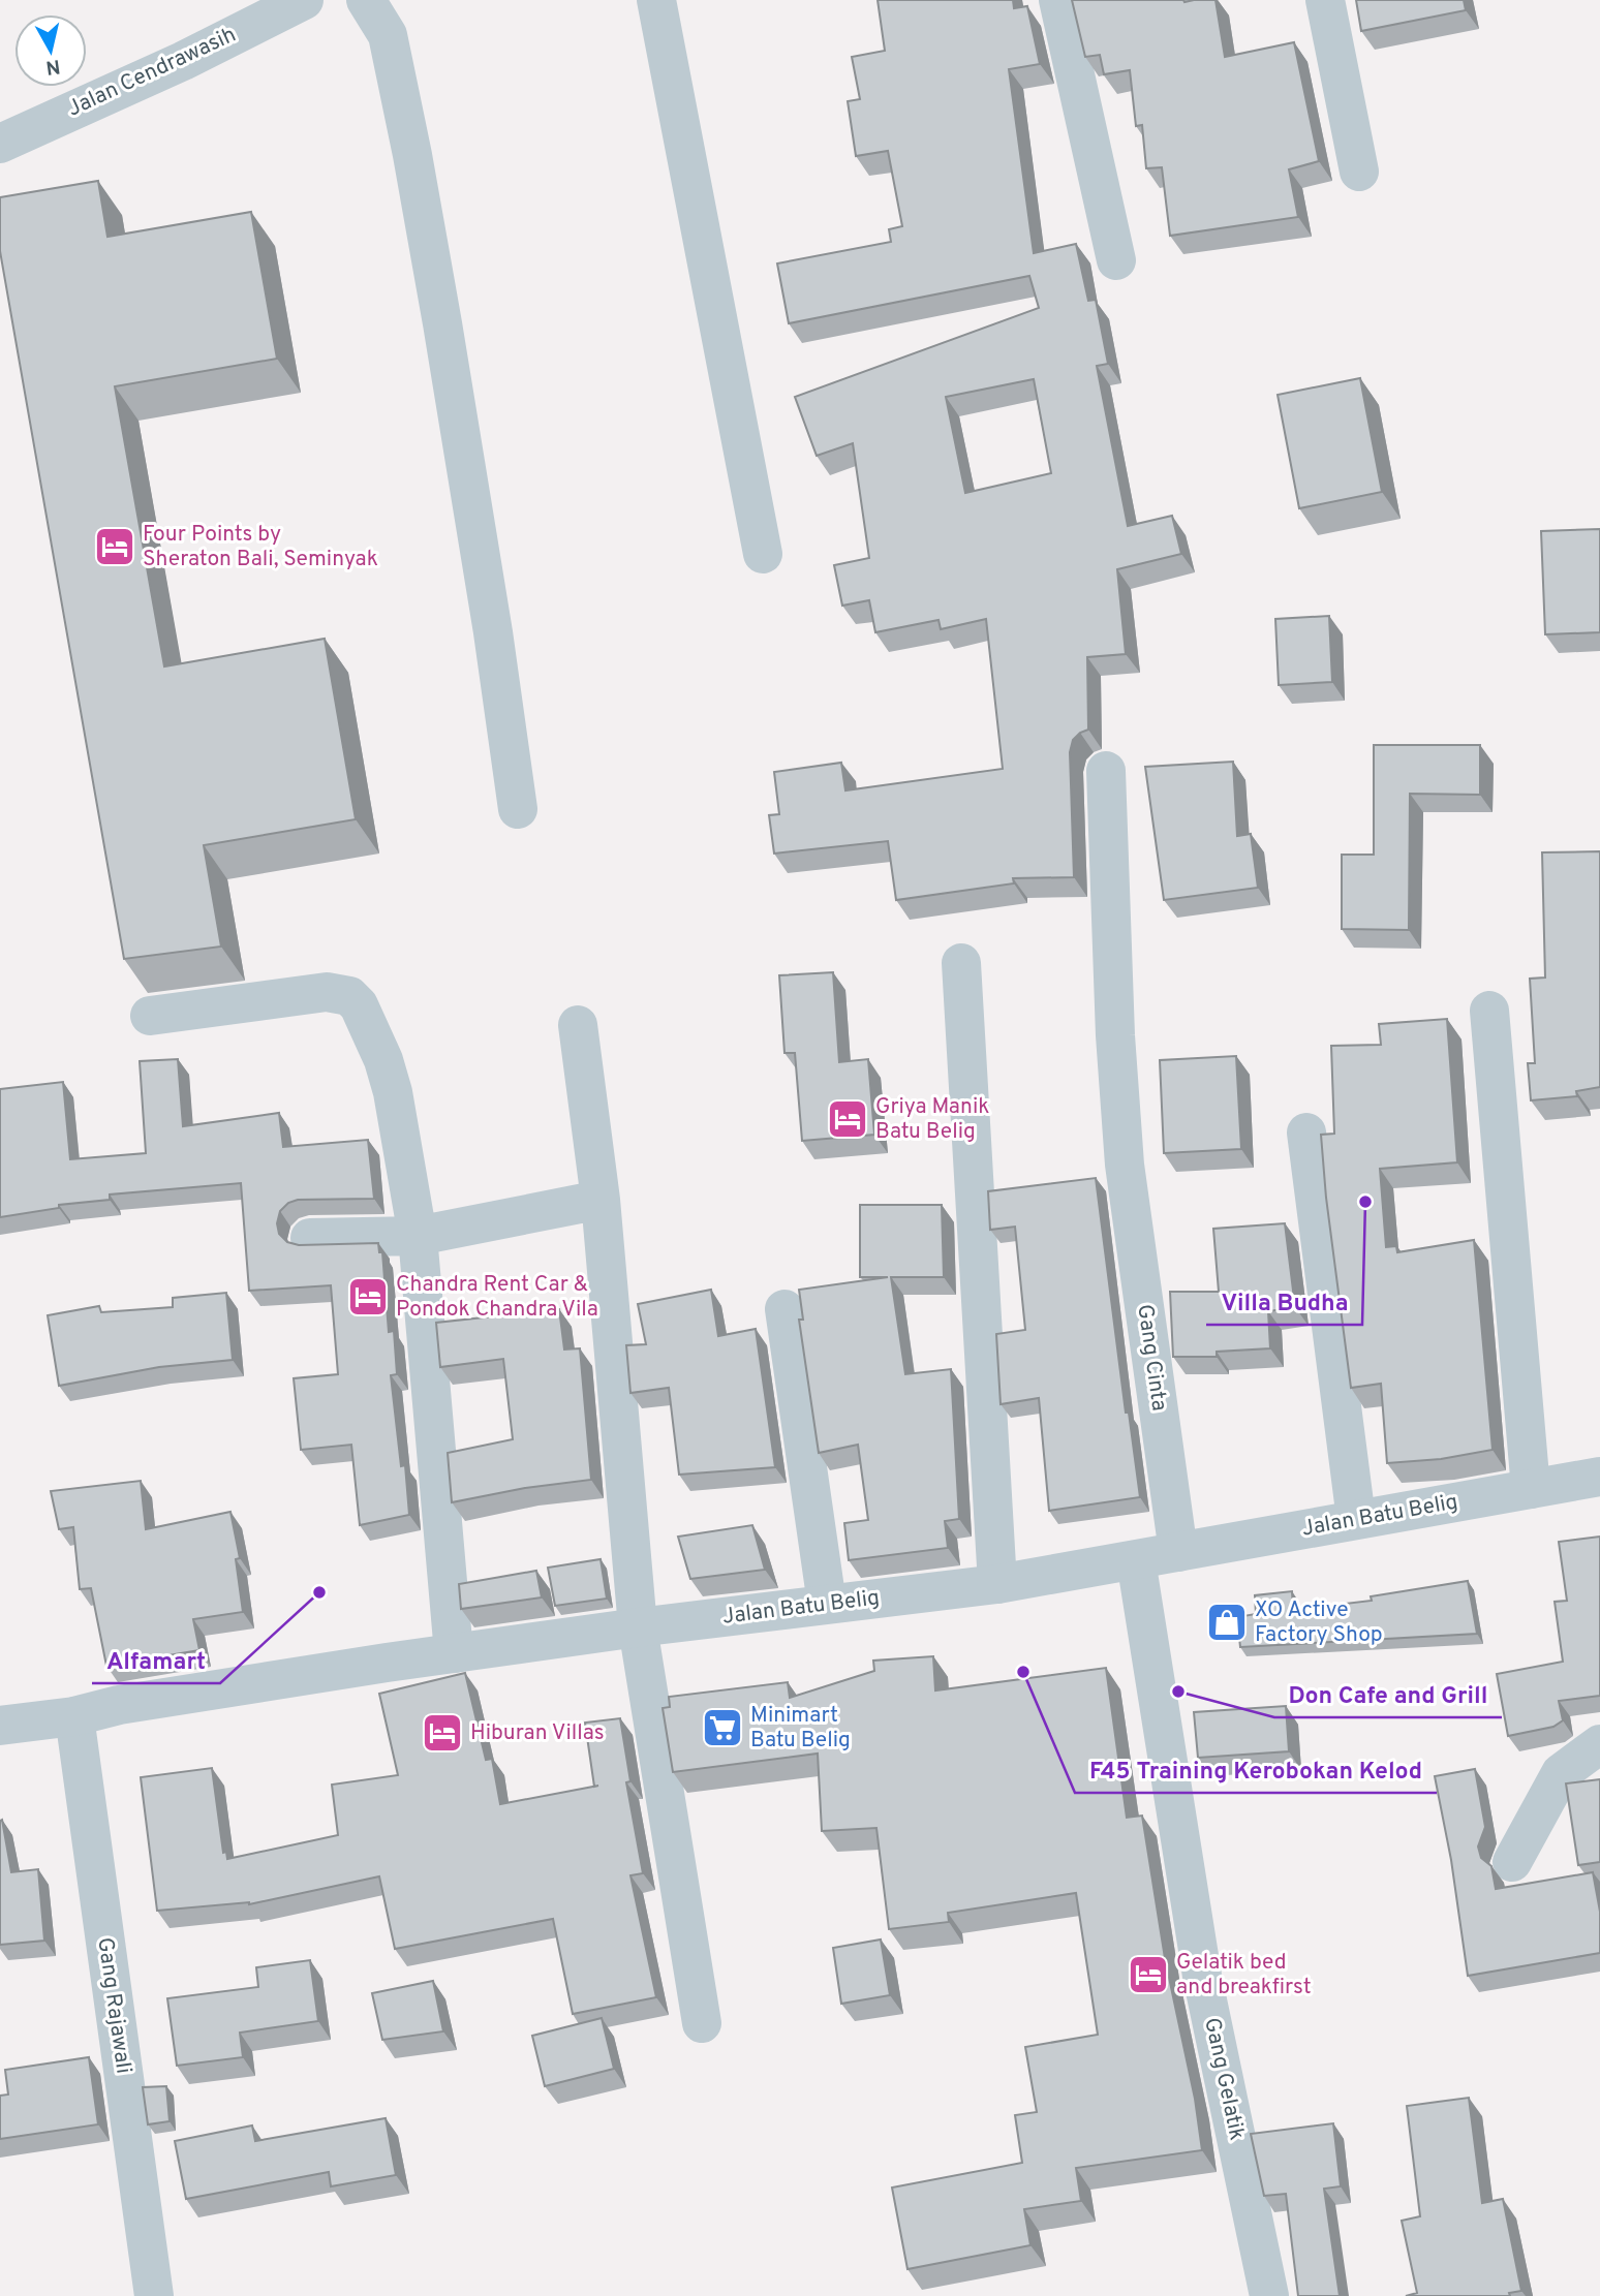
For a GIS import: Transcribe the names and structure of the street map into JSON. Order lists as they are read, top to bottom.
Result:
{
  "streets": {
    "street": [
      "Jalan Cendrawasih",
      "Gang Cinta",
      "Jalan Batu Belig",
      "Gang Rajawali",
      "Gang Gelatik"
    ]
  },
  "crossings": [
    ["Gang Cinta", "Jalan Batu Belig"],
    ["Jalan Batu Belig", "Gang Rajawali"],
    ["Jalan Batu Belig", "Gang Gelatik"]
  ],
  "places": {
    "hotel": [
      "Four Points by Sheraton Bali, Seminyak",
      "Griya Manik Batu Belig",
      "Chandra Rent Car & Pondok Chandra Vila",
      "Hiburan Villas",
      "Gelatik bed and breakfirst"
    ],
    "other": [
      "Villa Budha",
      "Alfamart",
      "F45 Training Kerobokan Kelod",
      "Don Cafe and Grill"
    ],
    "shop": ["XO Active Factory Shop"],
    "supermarket": ["Minimart Batu Belig"]
  },
  "north": "bottom"
}
